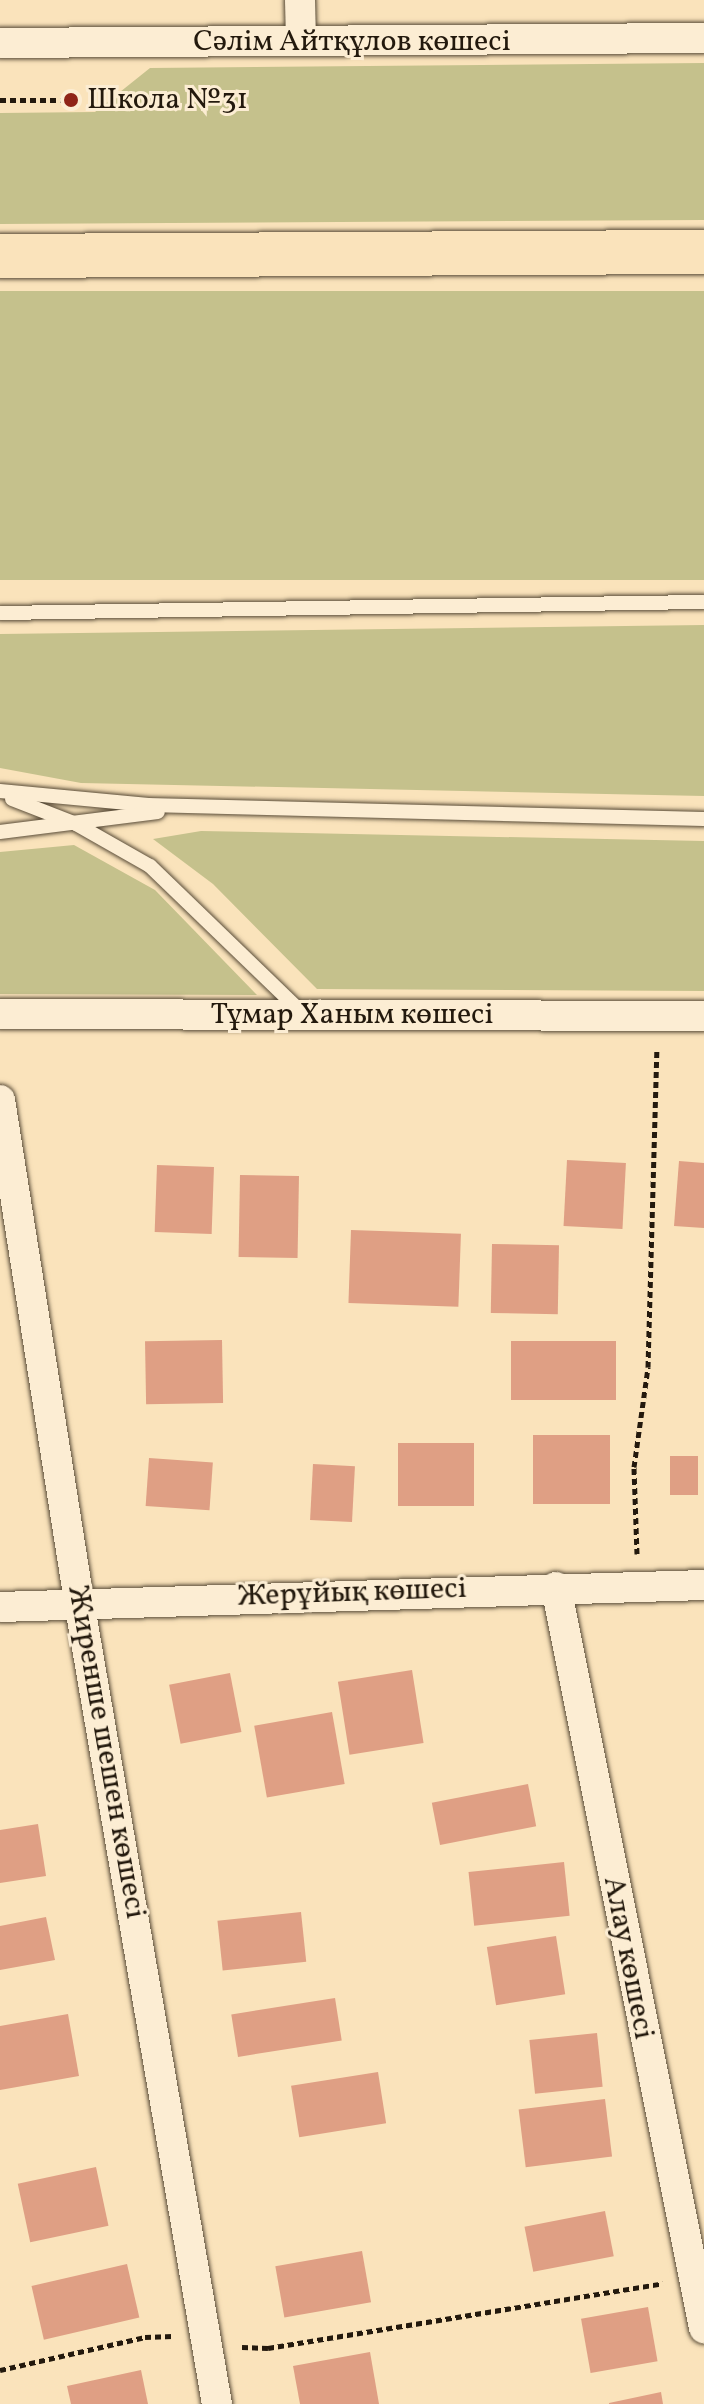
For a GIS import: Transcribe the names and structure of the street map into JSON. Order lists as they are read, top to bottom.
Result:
{
  "streets": {
    "street": [
      "Сәлім Айтқұлов көшесі",
      "Тұмар Ханым көшесі",
      "Жерұйық көшесі",
      "Жиренше шешен көшесі",
      "Алау көшесі"
    ]
  },
  "crossings": [
    ["Жерұйық көшесі", "Жиренше шешен көшесі"],
    ["Жерұйық көшесі", "Алау көшесі"]
  ],
  "places": ["Школа №31"]
}
